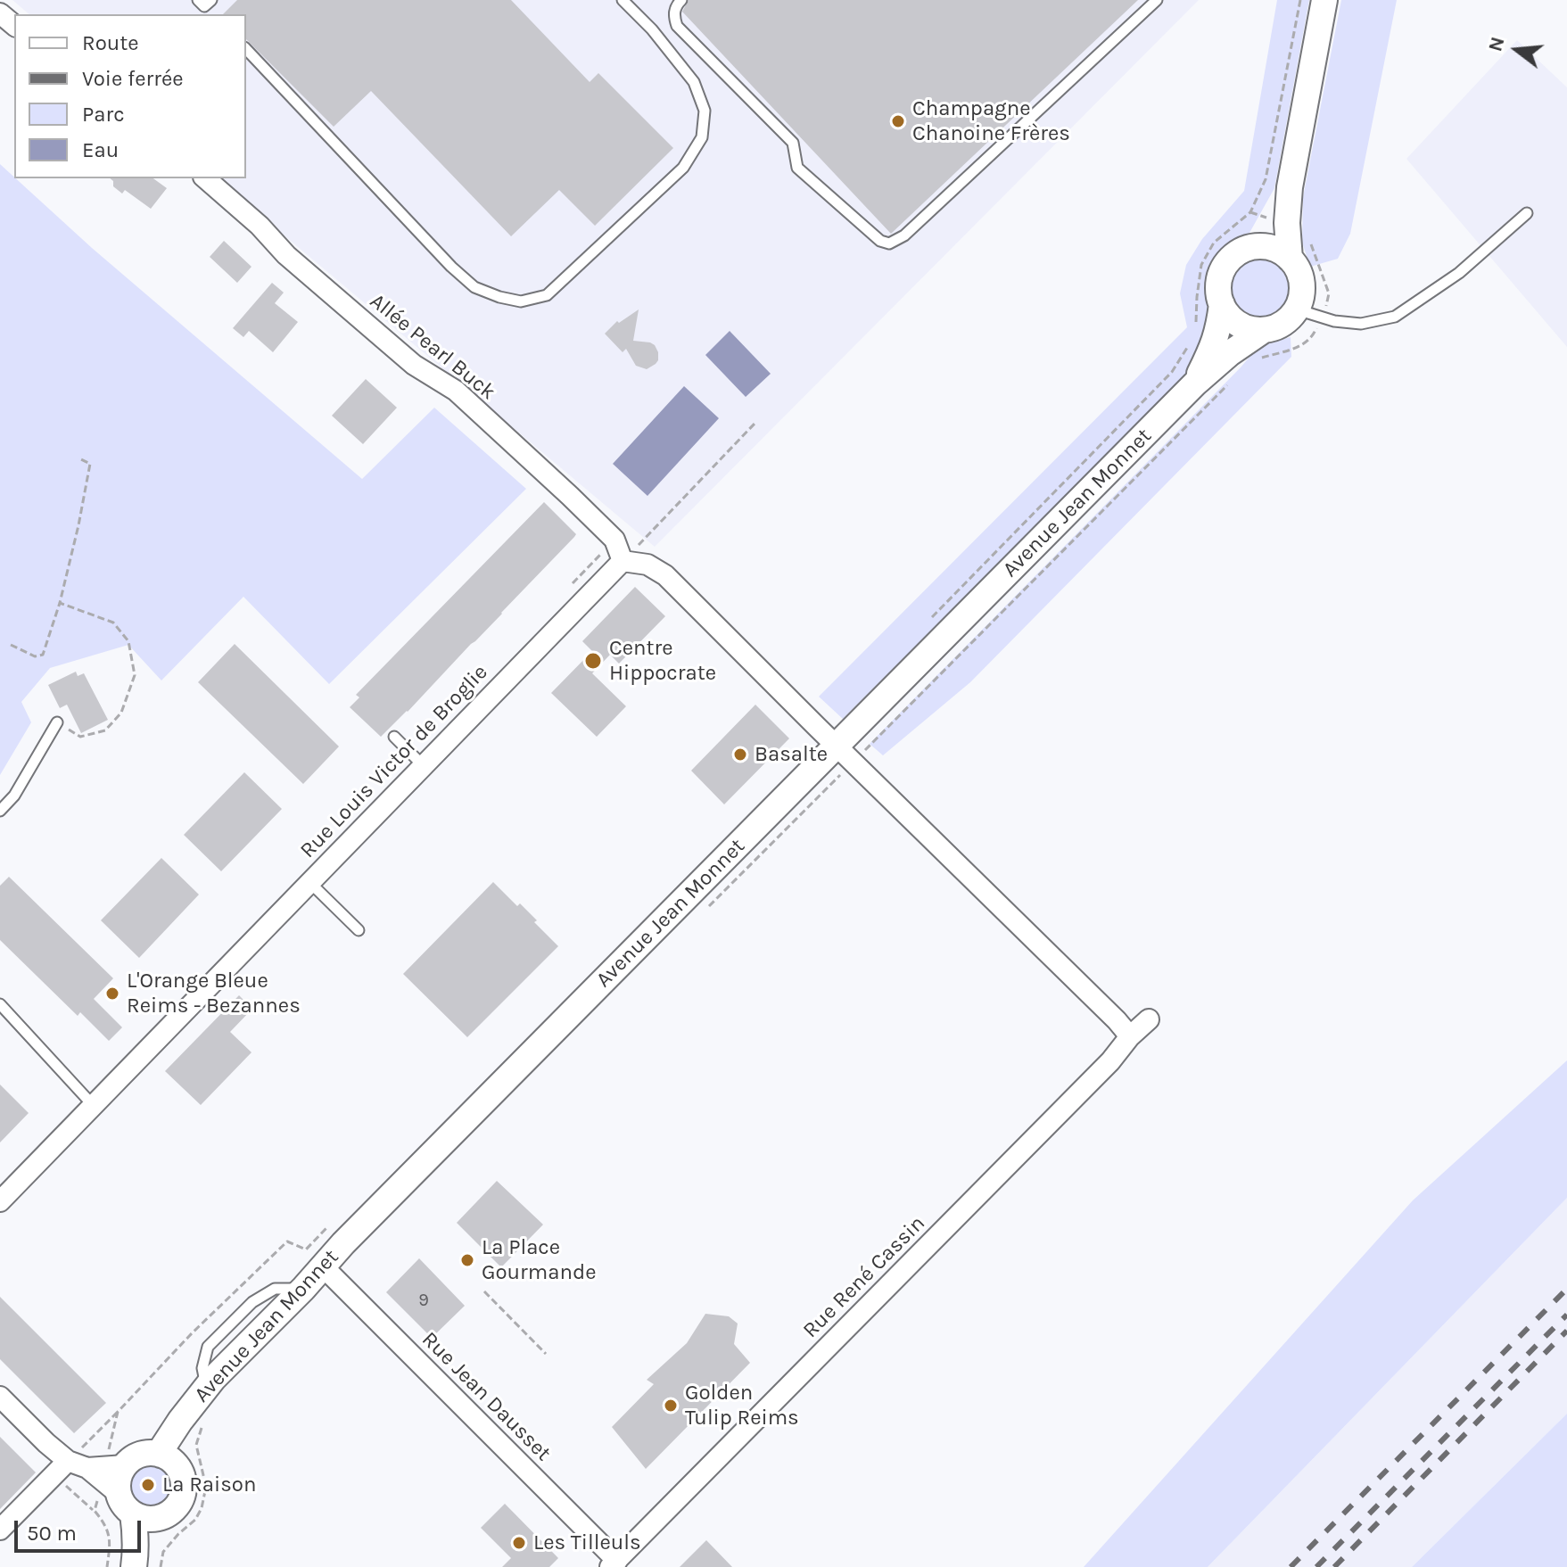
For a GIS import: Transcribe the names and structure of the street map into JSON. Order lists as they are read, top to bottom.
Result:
{
  "streets": {
    "street": [
      "Allée Pearl Buck",
      "Avenue Jean Monnet",
      "Rue Louis Victor de Broglie",
      "Rue René Cassin",
      "Rue Jean Dausset"
    ]
  },
  "crossings": [
    ["Allée Pearl Buck", "Rue Louis Victor de Broglie"],
    ["Avenue Jean Monnet", "Rue Jean Dausset"],
    ["Rue René Cassin", "Rue Jean Dausset"]
  ],
  "places": [
    "Champagne Chanoine Frères",
    "Centre Hippocrate",
    "Basalte",
    "L'Orange Bleue Reims - Bezannes",
    "La Place Gourmande",
    "Golden Tulip Reims",
    "La Raison",
    "Les Tilleuls"
  ],
  "house_numbers": ["9"],
  "legend": [
    "Route",
    "Voie ferrée",
    "Parc",
    "Eau"
  ],
  "scale_bar": "50 m",
  "north": "left"
}
